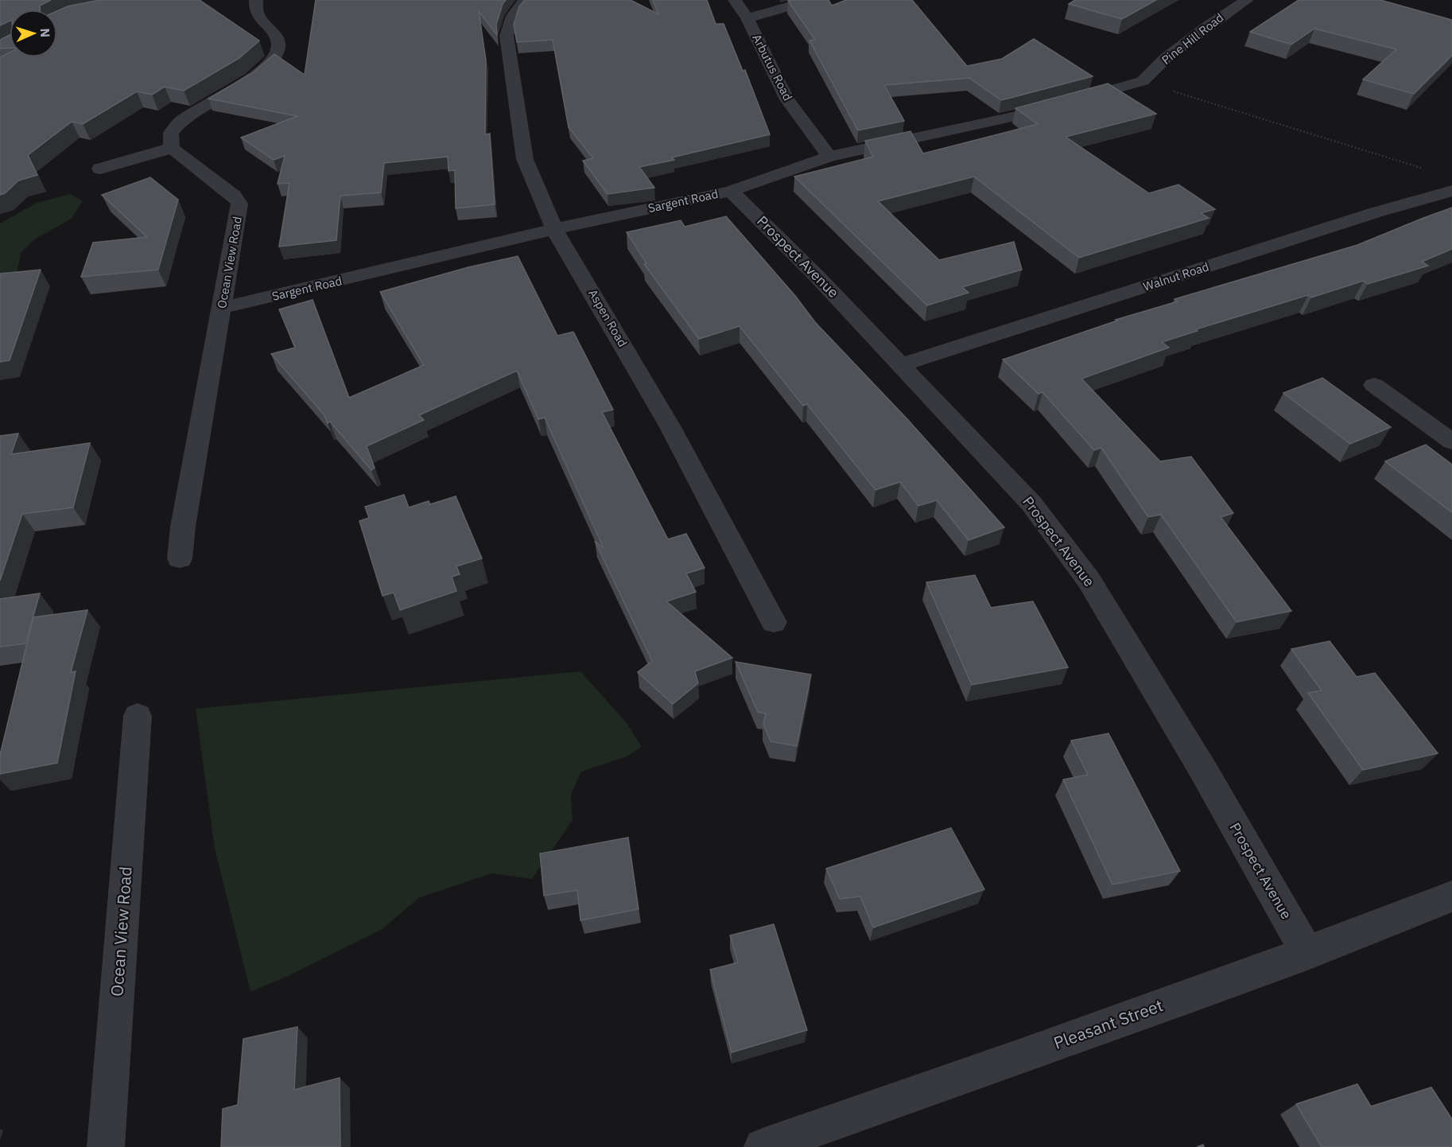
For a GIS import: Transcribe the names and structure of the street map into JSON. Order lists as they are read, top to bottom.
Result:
{
  "streets": {
    "street": [
      "Pine Hill Road",
      "Arbutus Road",
      "Sargent Road",
      "Prospect Avenue",
      "Ocean View Road",
      "Walnut Road",
      "Aspen Road",
      "Pleasant Street"
    ]
  },
  "crossings": [
    ["Pine Hill Road", "Sargent Road"],
    ["Arbutus Road", "Sargent Road"],
    ["Sargent Road", "Prospect Avenue"],
    ["Sargent Road", "Ocean View Road"],
    ["Sargent Road", "Aspen Road"],
    ["Prospect Avenue", "Walnut Road"],
    ["Prospect Avenue", "Pleasant Street"]
  ],
  "north": "right"
}
